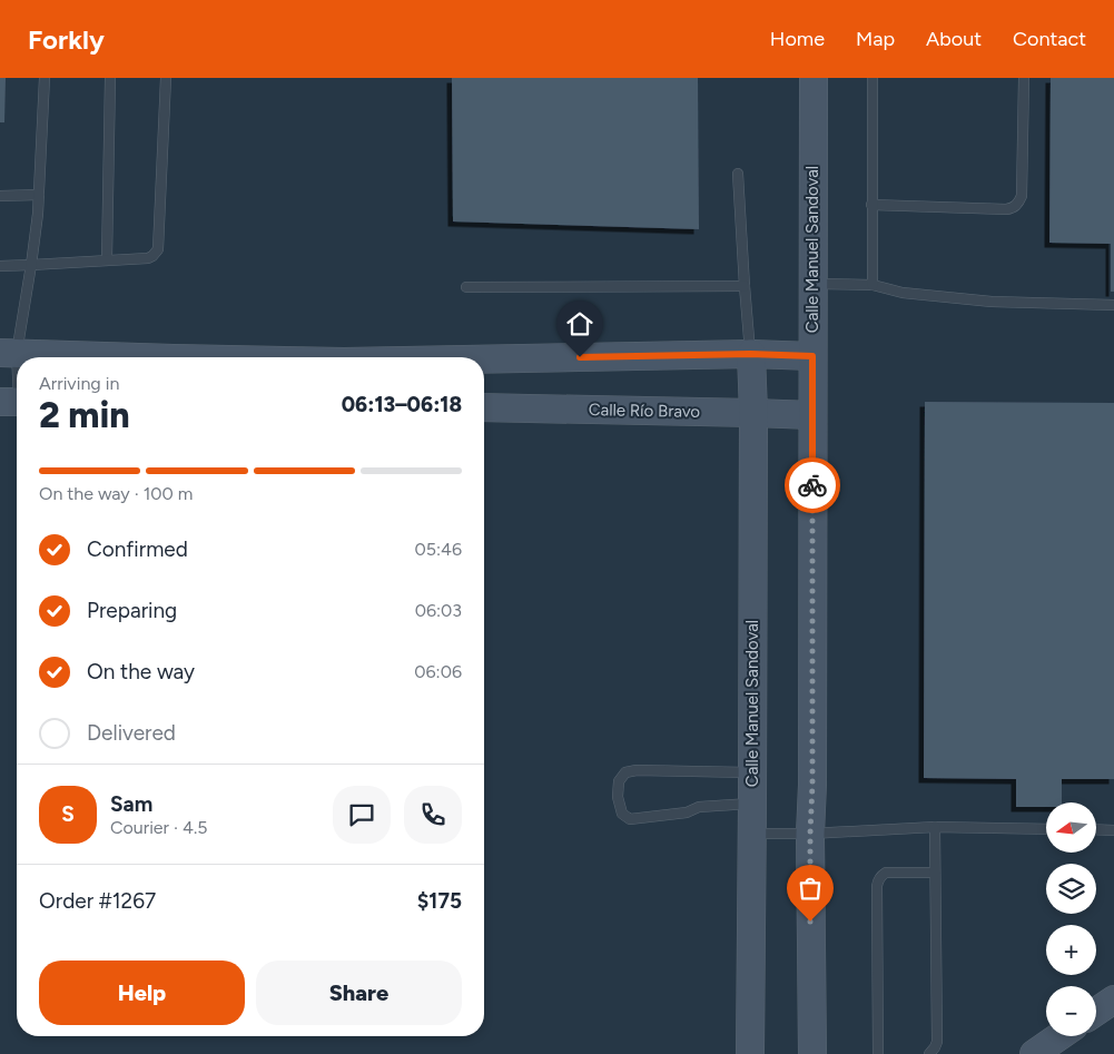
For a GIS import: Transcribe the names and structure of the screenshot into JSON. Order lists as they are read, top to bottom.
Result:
{
  "streets": {
    "street": ["Calle Manuel Sandoval", "Calle Río Bravo"]
  },
  "crossings": [
    ["Calle Manuel Sandoval", "Calle Río Bravo"]
  ],
  "north": "left",
  "page": {
    "header": "Forkly",
    "nav": [
      "Home",
      "Map",
      "About",
      "Contact"
    ],
    "heading": ["2 min", "Arriving in", "06:13–06:18"],
    "panel": [
      "Sam",
      "Courier · 4.5",
      "Order #1267",
      "$175"
    ],
    "bar": "On the way · 100 m",
    "list": [
      ["Confirmed", "05:46"],
      ["Preparing", "06:03"],
      ["On the way", "06:06"],
      "Delivered"
    ],
    "round": "S",
    "map_buttons": ["+", "−"],
    "buttons": ["Help", "Share"]
  }
}
